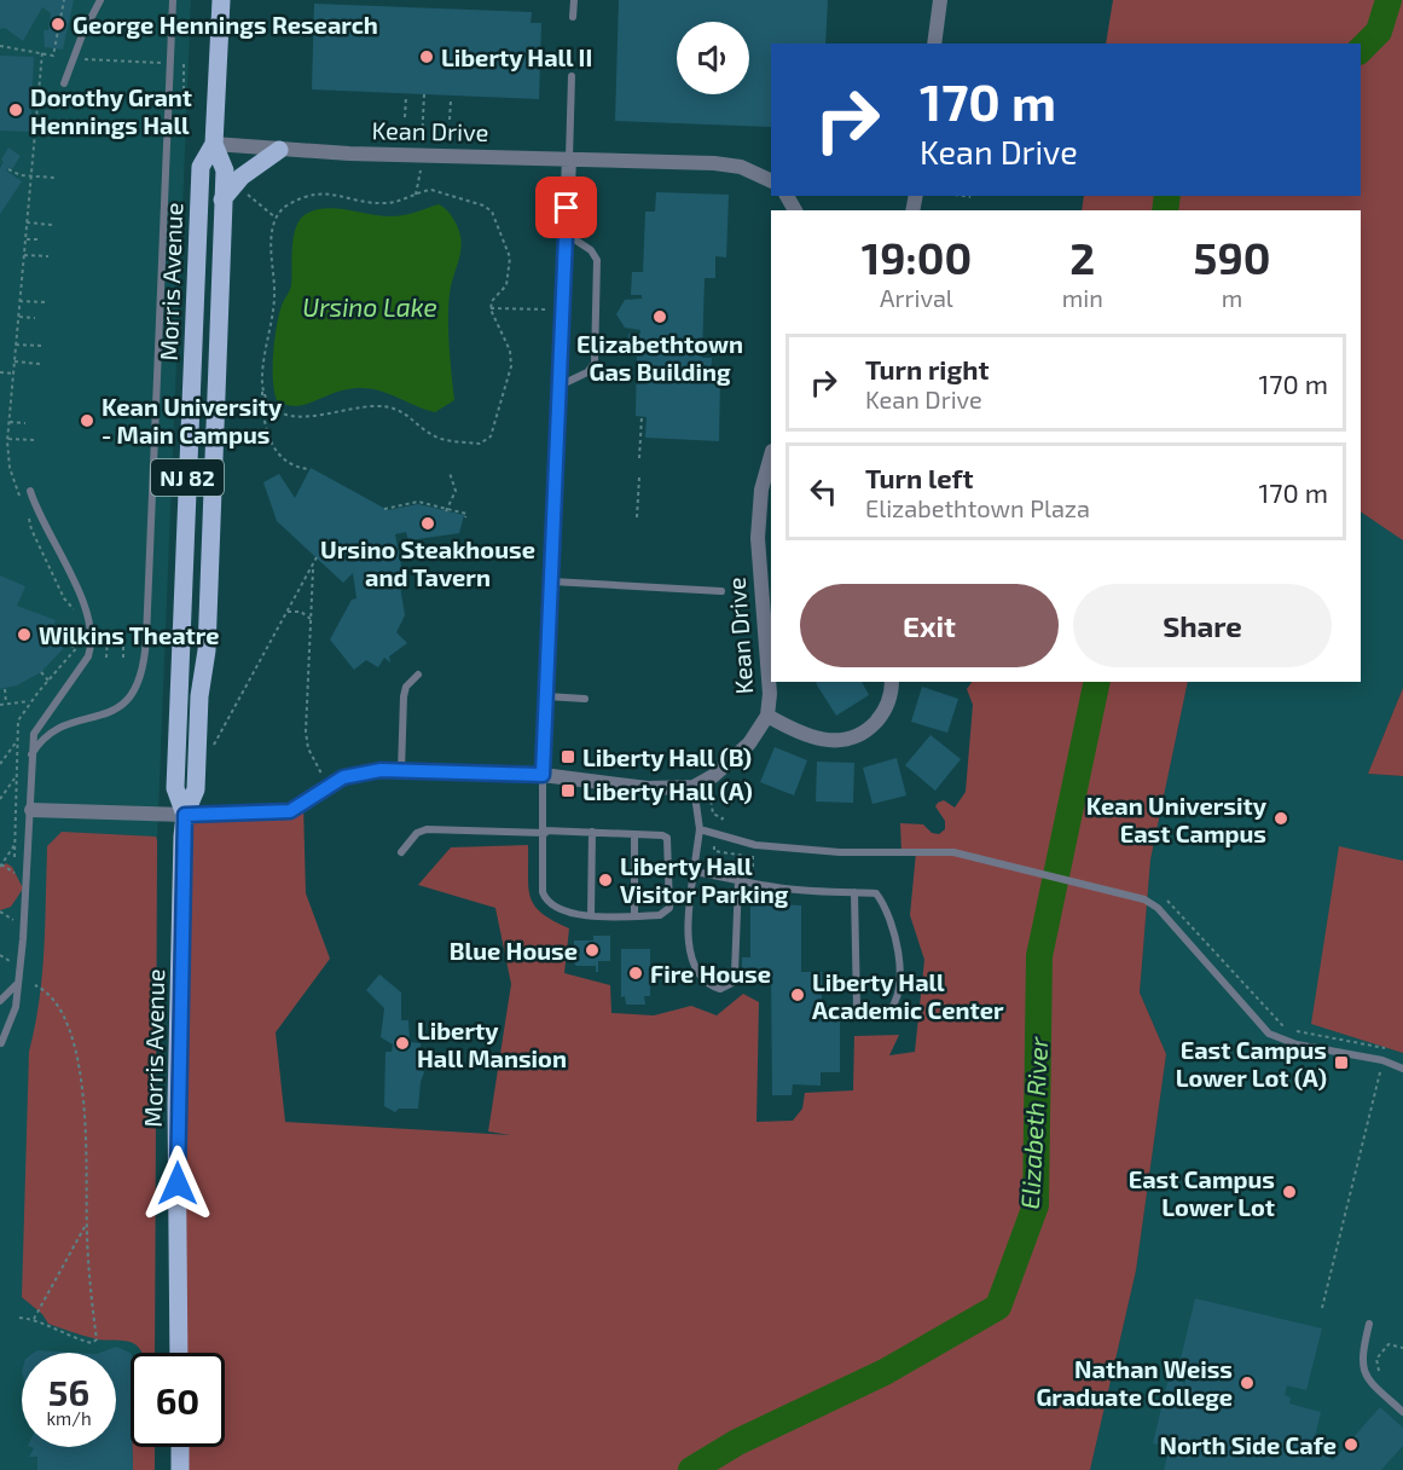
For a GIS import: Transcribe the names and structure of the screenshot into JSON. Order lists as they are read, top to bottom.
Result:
{
  "streets": {
    "main road": ["Morris Avenue", "NJ 82"],
    "street": ["Kean Drive"]
  },
  "crossings": [
    ["Kean Drive", "Morris Avenue"]
  ],
  "water": ["Ursino Lake", "Elizabeth River"],
  "places": {
    "other": [
      "George Hennings Research",
      "Liberty Hall II",
      "Dorothy Grant Hennings Hall",
      "Elizabethtown Gas Building",
      "Kean University - Main Campus",
      "Ursino Steakhouse and Tavern",
      "Wilkins Theatre",
      "Kean University East Campus",
      "Liberty Hall Visitor Parking",
      "Blue House",
      "Fire House",
      "Liberty Hall Academic Center",
      "Liberty Hall Mansion",
      "East Campus Lower Lot",
      "Nathan Weiss Graduate College",
      "North Side Cafe"
    ],
    "transit": ["Liberty Hall (B)", "Liberty Hall (A)", "East Campus Lower Lot (A)"]
  },
  "page": {
    "turn": ["170 m", "Kean Drive"],
    "eta": [
      "19:00",
      "Arrival",
      "2",
      "min",
      "590",
      "m"
    ],
    "list": [
      {
        "name": "Turn right",
        "note": "Kean Drive",
        "value": "170 m"
      },
      {
        "name": "Turn left",
        "note": "Elizabethtown Plaza",
        "value": "170 m"
      }
    ],
    "buttons": ["Exit", "Share"],
    "speed": "56 km/h",
    "limit": "60"
  }
}
